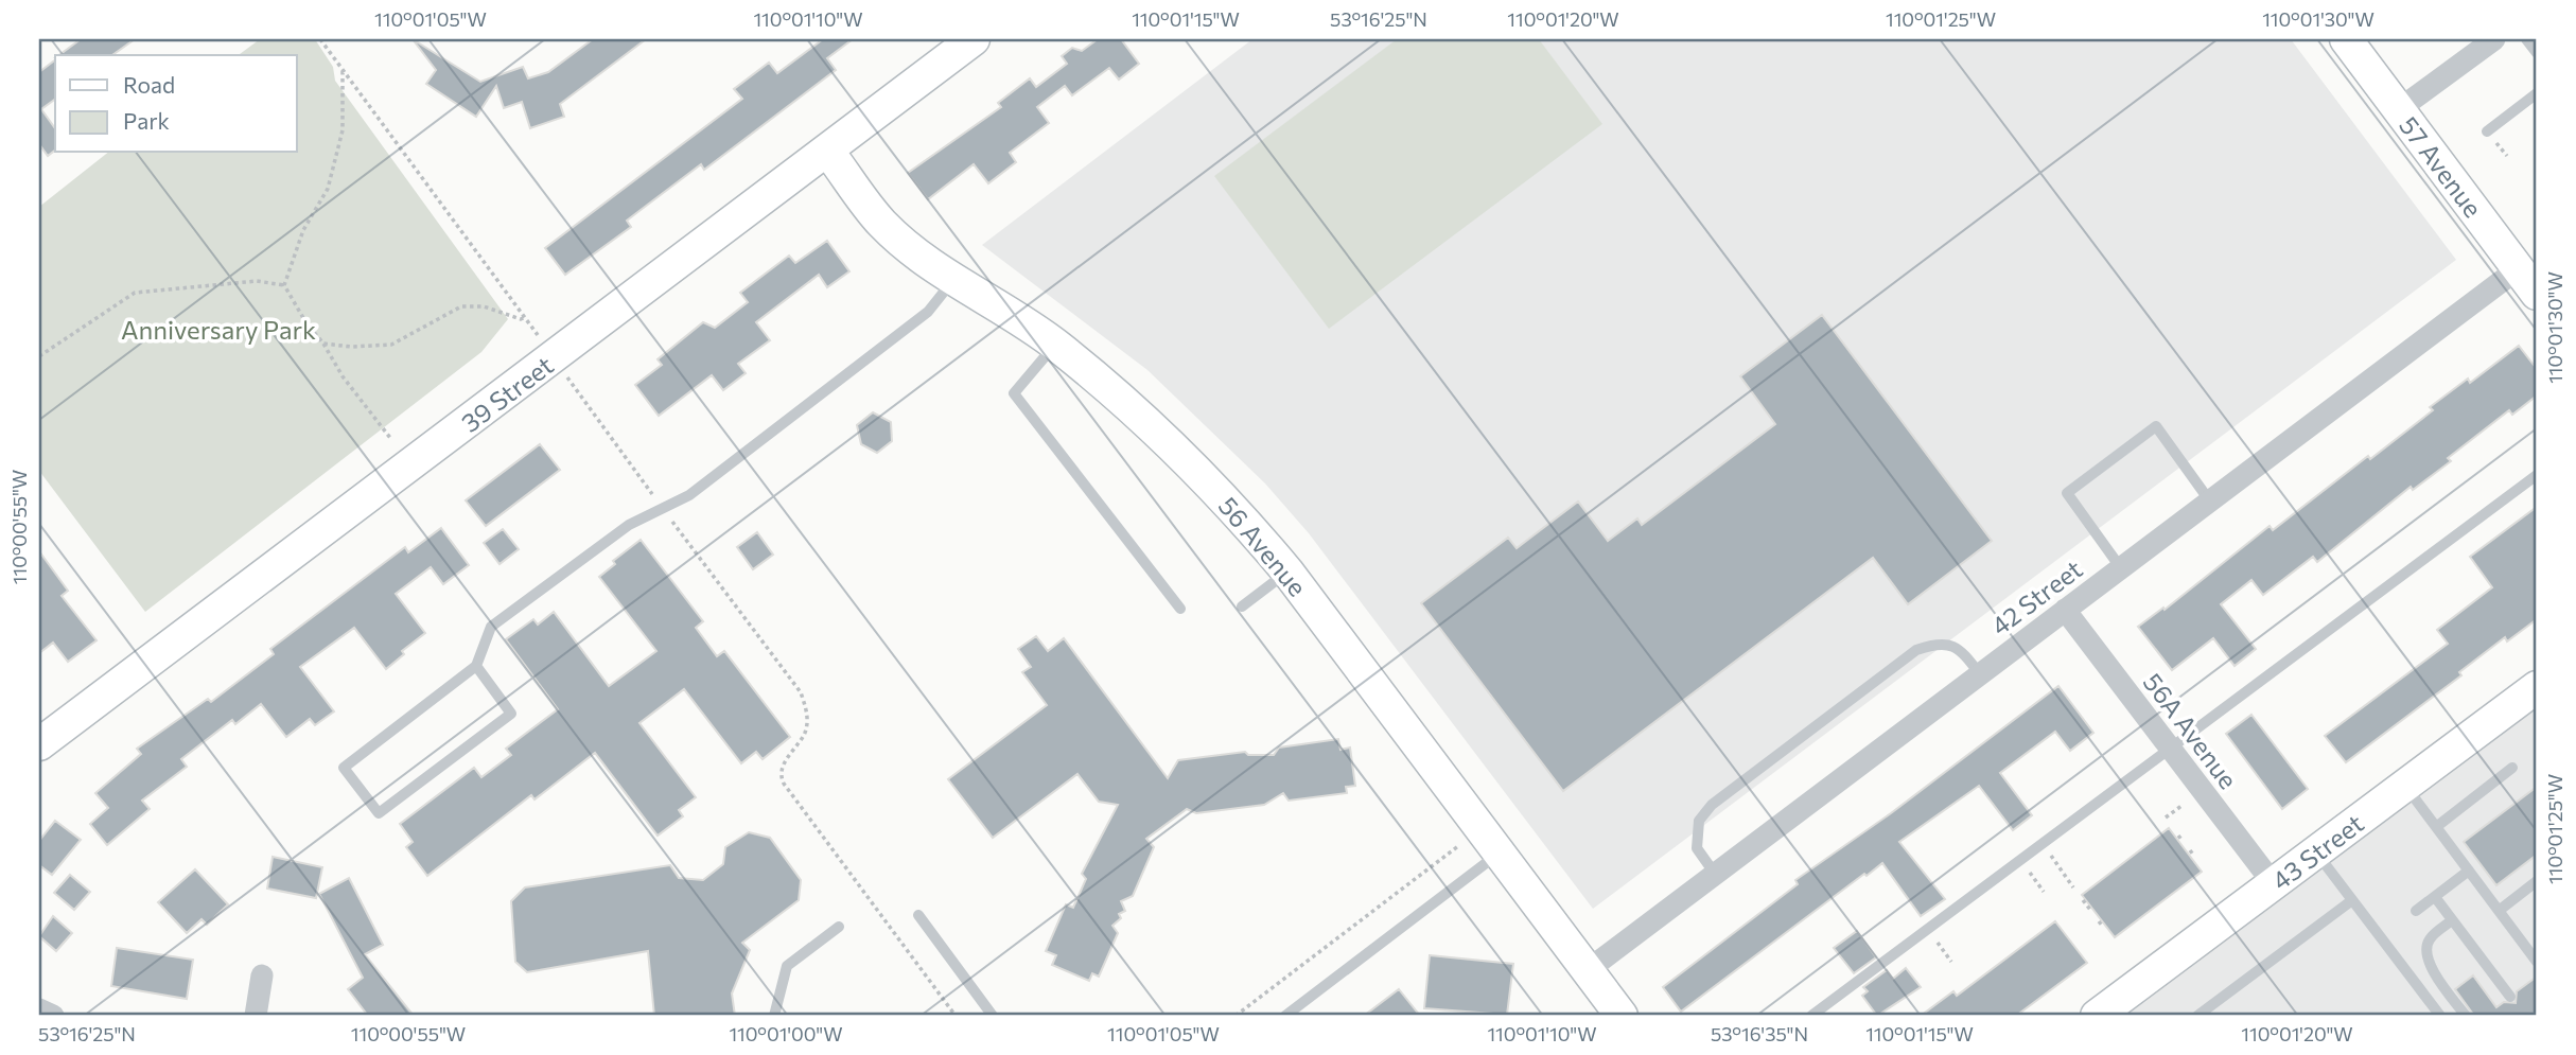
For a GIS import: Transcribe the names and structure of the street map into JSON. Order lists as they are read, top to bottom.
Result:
{
  "streets": {
    "street": [
      "57 Avenue",
      "39 Street",
      "56 Avenue",
      "42 Street",
      "56A Avenue",
      "43 Street"
    ]
  },
  "crossings": [
    ["57 Avenue", "42 Street"],
    ["39 Street", "56 Avenue"],
    ["56 Avenue", "42 Street"],
    ["42 Street", "56A Avenue"],
    ["56A Avenue", "43 Street"]
  ],
  "parks": ["Anniversary Park"],
  "legend": ["Road", "Park"],
  "coordinates": [
    "110°01'05\"W",
    "110°01'10\"W",
    "110°01'15\"W",
    "53°16'25\"N",
    "110°01'20\"W",
    "110°01'25\"W",
    "110°01'30\"W",
    "110°00'55\"W",
    "110°01'00\"W",
    "53°16'35\"N"
  ]
}
